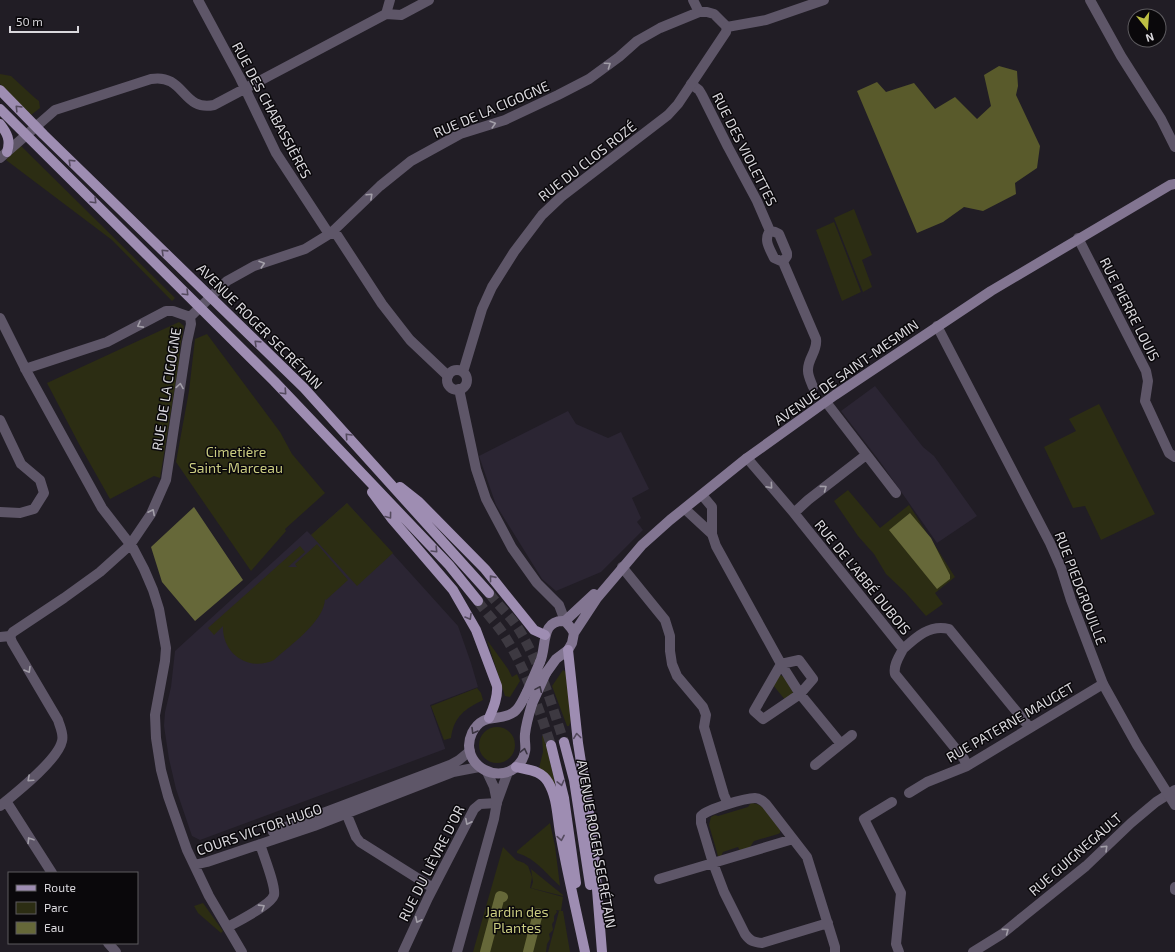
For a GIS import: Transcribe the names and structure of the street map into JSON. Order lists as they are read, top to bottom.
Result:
{
  "streets": {
    "main road": ["AVENUE ROGER SECRÉTAIN", "AVENUE DE SAINT-MESMIN"],
    "street": [
      "RUE DE LA CIGOGNE",
      "RUE DES CHABASSIÈRES",
      "RUE DES VIOLETTES",
      "RUE DU CLOS ROZÉ",
      "RUE PIERRE LOUIS",
      "RUE DE L'ABBÉ DUBOIS",
      "RUE PIEDGROUILLE",
      "RUE PATERNE MAUGET",
      "COURS VICTOR HUGO",
      "RUE GUIGNEGAULT",
      "RUE DU LIÈVRE D'OR"
    ]
  },
  "crossings": [
    ["RUE DE LA CIGOGNE", "RUE DES CHABASSIÈRES"],
    ["RUE DE LA CIGOGNE", "AVENUE ROGER SECRÉTAIN"],
    ["RUE DES CHABASSIÈRES", "RUE DU CLOS ROZÉ"],
    ["RUE DES VIOLETTES", "RUE DU CLOS ROZÉ"],
    ["RUE PIERRE LOUIS", "AVENUE DE SAINT-MESMIN"],
    ["AVENUE DE SAINT-MESMIN", "RUE DE L'ABBÉ DUBOIS"],
    ["AVENUE DE SAINT-MESMIN", "RUE PIEDGROUILLE"],
    ["RUE DE L'ABBÉ DUBOIS", "RUE PATERNE MAUGET"],
    ["RUE PIEDGROUILLE", "RUE PATERNE MAUGET"],
    ["RUE PIEDGROUILLE", "RUE GUIGNEGAULT"]
  ],
  "one_way": ["RUE DE LA CIGOGNE", "RUE GUIGNEGAULT"],
  "parks": ["Cimetière Saint-Marceau", "Jardin des Plantes"],
  "legend": ["Route", "Parc", "Eau"],
  "scale_bar": "50 m",
  "north": "bottom"
}
